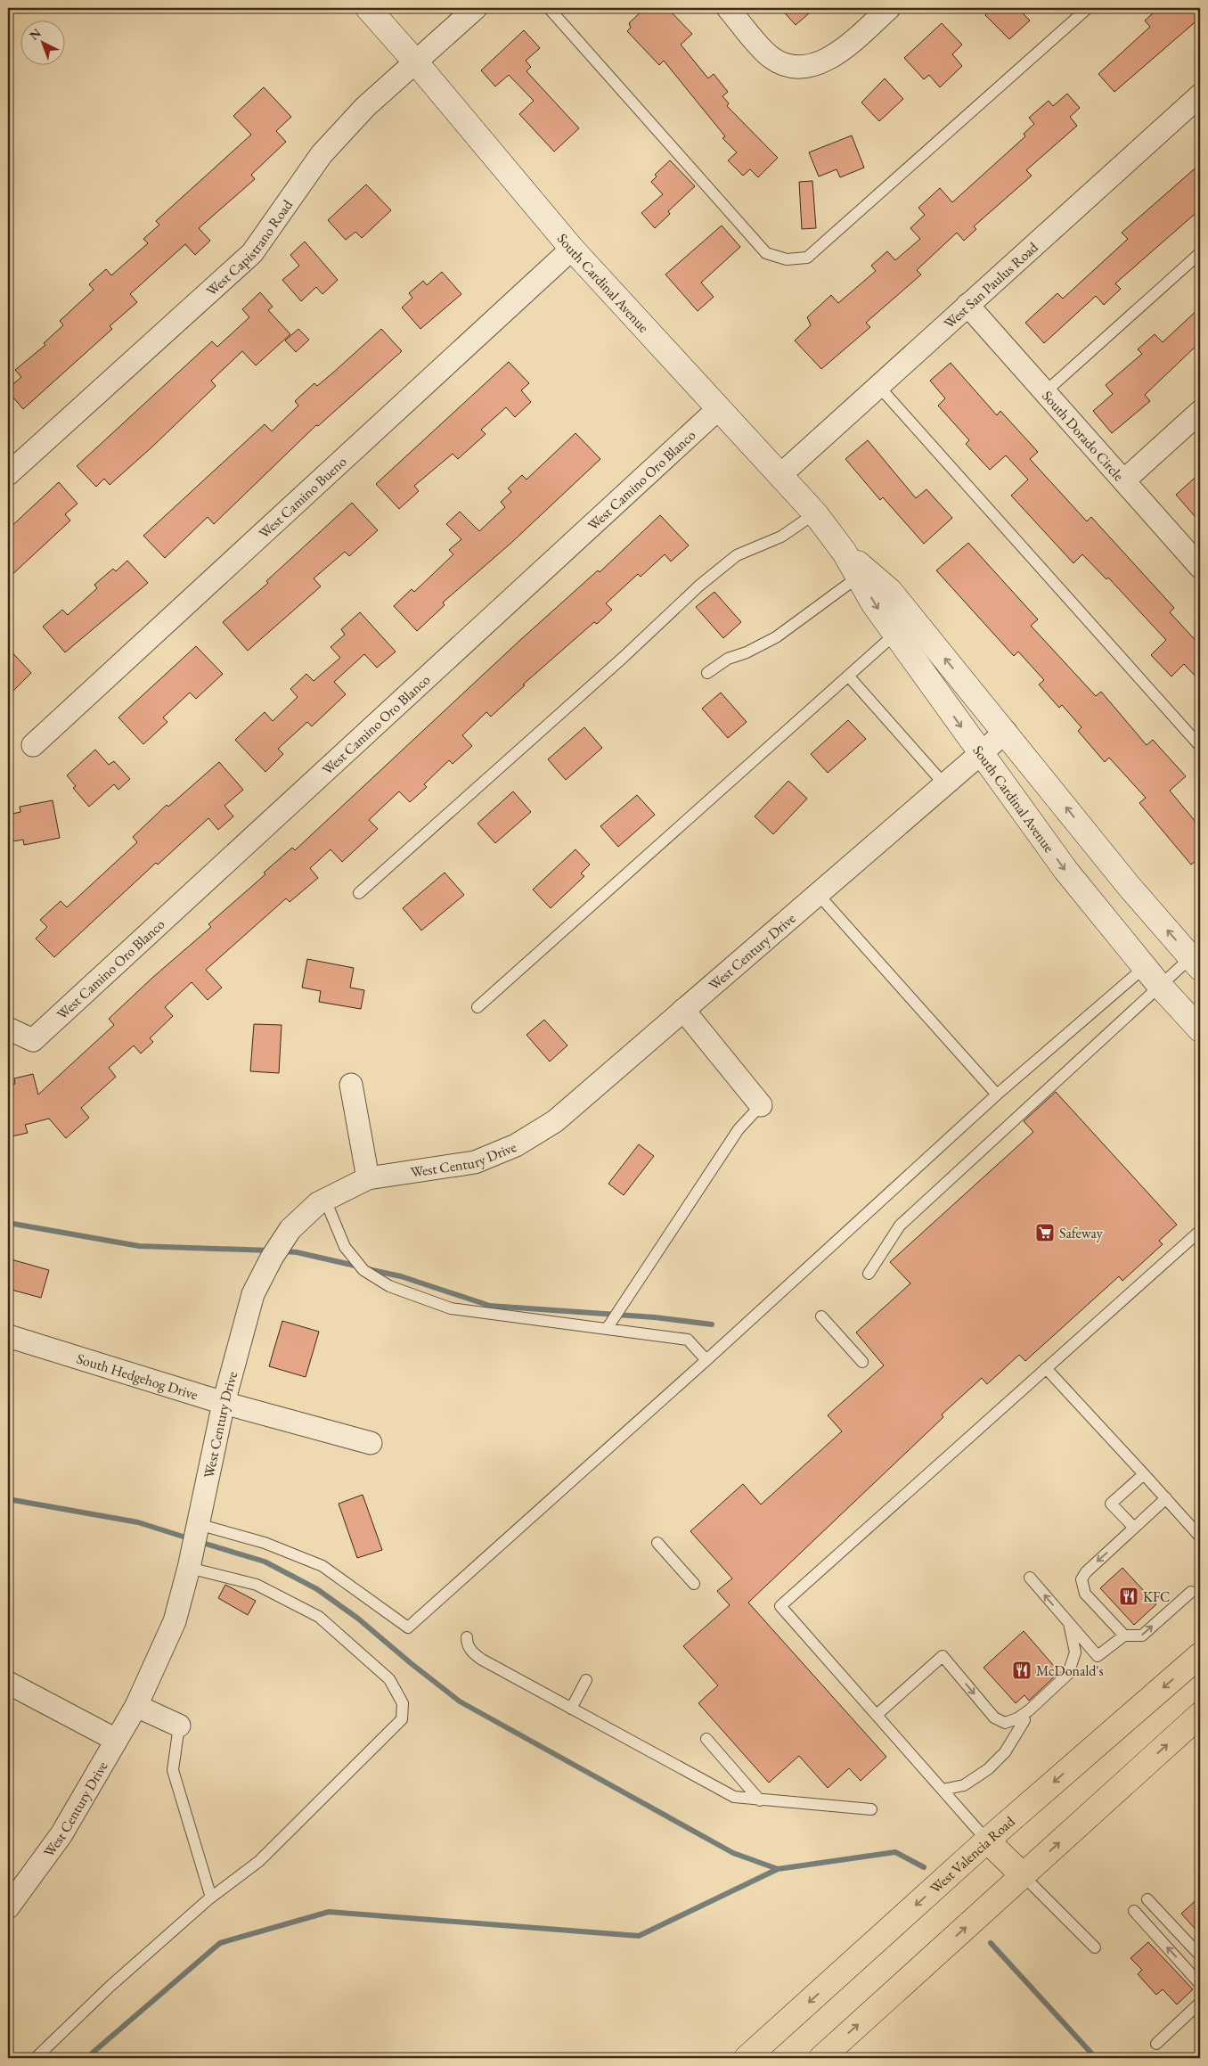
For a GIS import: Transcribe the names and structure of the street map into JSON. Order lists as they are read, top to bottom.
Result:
{
  "streets": {
    "main road": ["South Cardinal Avenue", "West Valencia Road"],
    "street": [
      "West Capistrano Road",
      "West San Paulus Road",
      "South Dorado Circle",
      "West Camino Oro Blanco",
      "West Camino Bueno",
      "West Century Drive",
      "South Hedgehog Drive"
    ]
  },
  "crossings": [
    ["West Capistrano Road", "South Cardinal Avenue"],
    ["South Cardinal Avenue", "West San Paulus Road"],
    ["South Cardinal Avenue", "West Camino Oro Blanco"],
    ["South Cardinal Avenue", "West Camino Bueno"],
    ["South Cardinal Avenue", "West Century Drive"],
    ["West San Paulus Road", "South Dorado Circle"],
    ["West Century Drive", "South Hedgehog Drive"]
  ],
  "places": {
    "supermarket": ["Safeway"],
    "restaurant": ["KFC", "McDonald's"]
  },
  "north": "top left"
}
